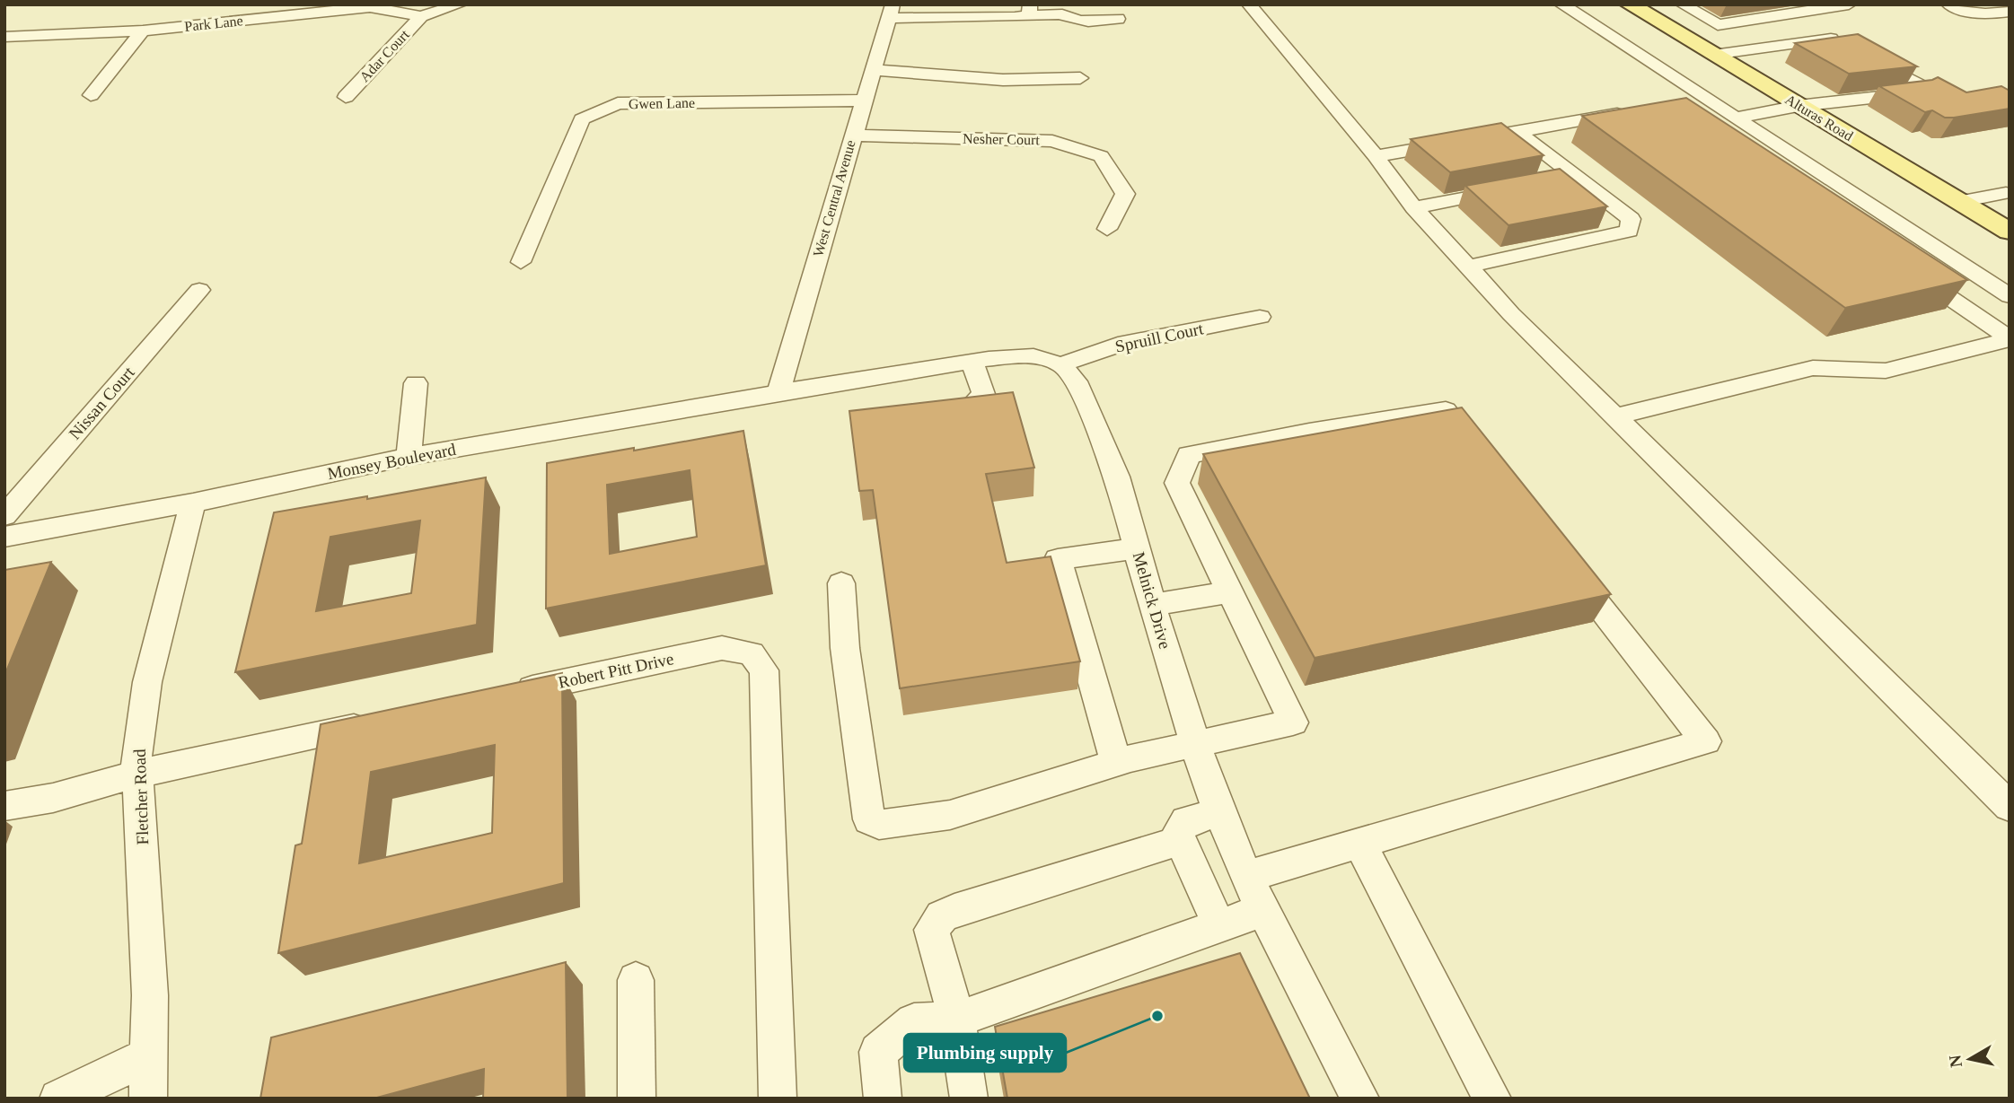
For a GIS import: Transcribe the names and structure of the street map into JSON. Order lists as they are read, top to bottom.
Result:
{
  "streets": {
    "main road": ["Alturas Road"],
    "street": [
      "Park Lane",
      "Adar Court",
      "Gwen Lane",
      "Nesher Court",
      "West Central Avenue",
      "Spruill Court",
      "Nissan Court",
      "Monsey Boulevard",
      "Melnick Drive",
      "Robert Pitt Drive",
      "Fletcher Road"
    ]
  },
  "crossings": [
    ["Park Lane", "Adar Court"],
    ["Gwen Lane", "West Central Avenue"],
    ["Nesher Court", "West Central Avenue"],
    ["West Central Avenue", "Monsey Boulevard"],
    ["Spruill Court", "Melnick Drive"],
    ["Monsey Boulevard", "Fletcher Road"]
  ],
  "places": ["Plumbing supply"],
  "north": "left"
}
